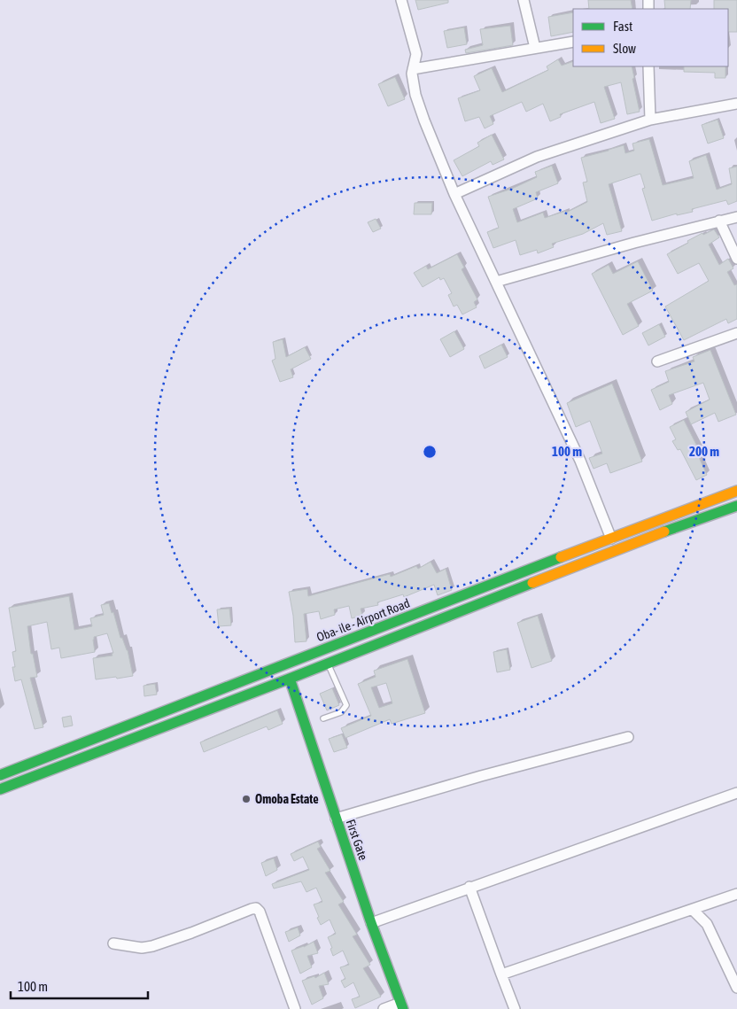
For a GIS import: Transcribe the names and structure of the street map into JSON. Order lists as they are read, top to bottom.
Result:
{
  "streets": {
    "main road": ["Oba- ile - Airport Road", "First Gate"]
  },
  "places": ["Omoba Estate"],
  "legend": ["Fast", "Slow"],
  "scale_bar": "100 m",
  "rings": ["100 m", "200 m"]
}
